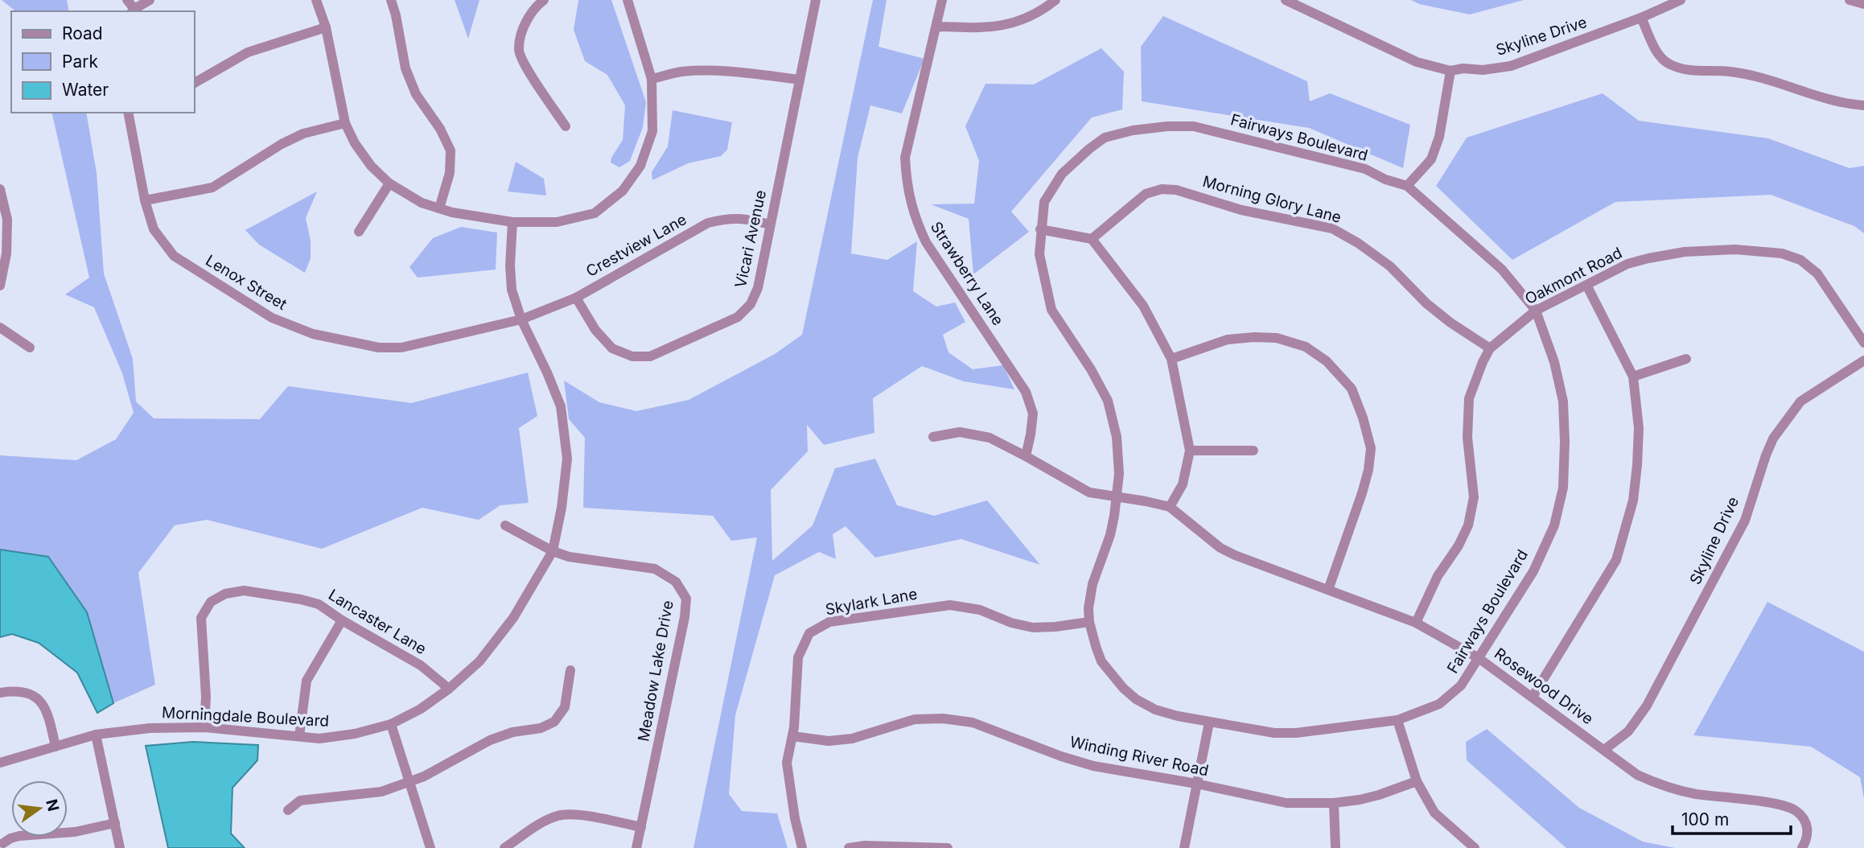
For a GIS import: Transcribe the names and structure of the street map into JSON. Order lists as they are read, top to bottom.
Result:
{
  "streets": {
    "street": [
      "Skyline Drive",
      "Fairways Boulevard",
      "Morning Glory Lane",
      "Vicari Avenue",
      "Crestview Lane",
      "Strawberry Lane",
      "Oakmont Road",
      "Lenox Street",
      "Skylark Lane",
      "Lancaster Lane",
      "Meadow Lake Drive",
      "Rosewood Drive",
      "Morningdale Boulevard",
      "Winding River Road"
    ]
  },
  "crossings": [
    ["Skyline Drive", "Rosewood Drive"],
    ["Fairways Boulevard", "Oakmont Road"],
    ["Fairways Boulevard", "Skylark Lane"],
    ["Fairways Boulevard", "Rosewood Drive"],
    ["Morning Glory Lane", "Oakmont Road"],
    ["Vicari Avenue", "Crestview Lane"],
    ["Crestview Lane", "Lenox Street"],
    ["Crestview Lane", "Morningdale Boulevard"],
    ["Strawberry Lane", "Rosewood Drive"],
    ["Oakmont Road", "Rosewood Drive"],
    ["Lenox Street", "Morningdale Boulevard"],
    ["Skylark Lane", "Winding River Road"],
    ["Lancaster Lane", "Morningdale Boulevard"],
    ["Meadow Lake Drive", "Morningdale Boulevard"]
  ],
  "legend": ["Road", "Park", "Water"],
  "scale_bar": "100 m",
  "north": "right"
}
